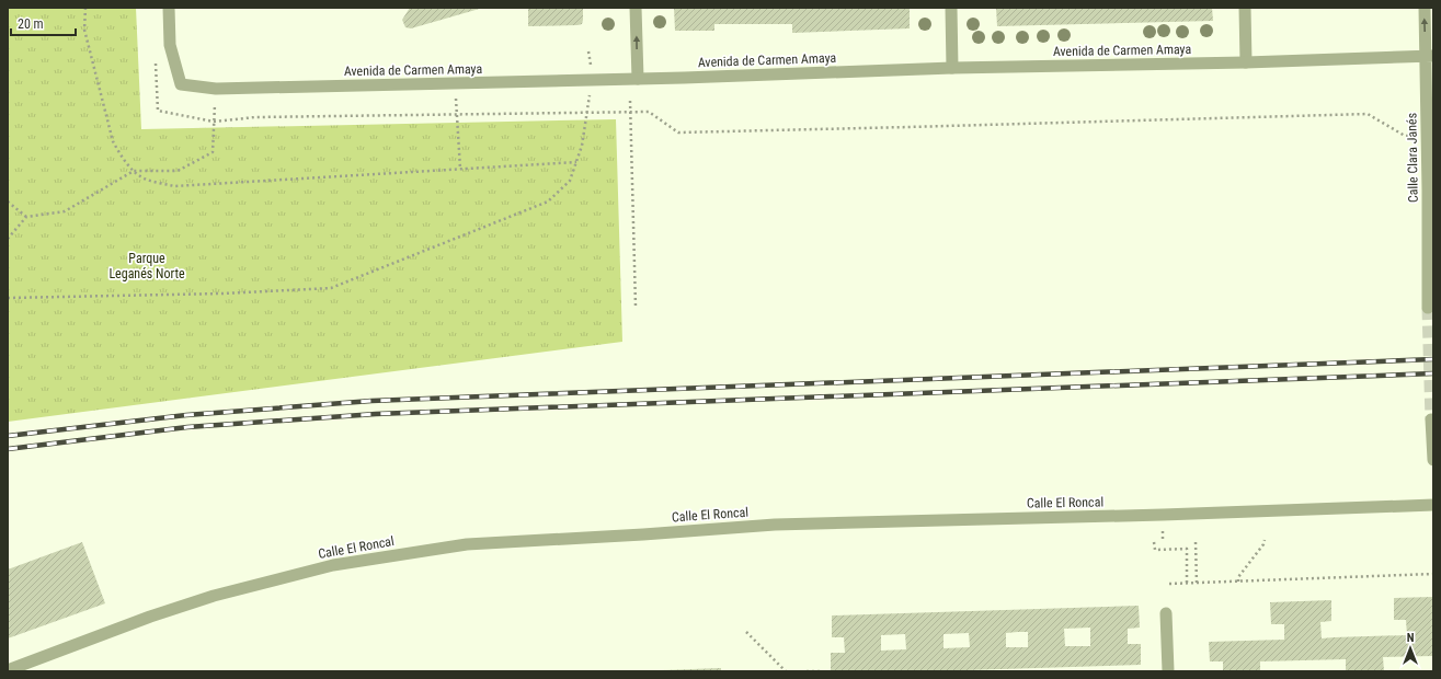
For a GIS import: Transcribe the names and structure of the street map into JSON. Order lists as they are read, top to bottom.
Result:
{
  "streets": {
    "street": ["Avenida de Carmen Amaya", "Calle Clara Janés", "Calle El Roncal"]
  },
  "crossings": [
    ["Avenida de Carmen Amaya", "Calle Clara Janés"]
  ],
  "parks": ["Parque Leganés Norte"],
  "scale_bar": "20 m",
  "north": "top"
}
